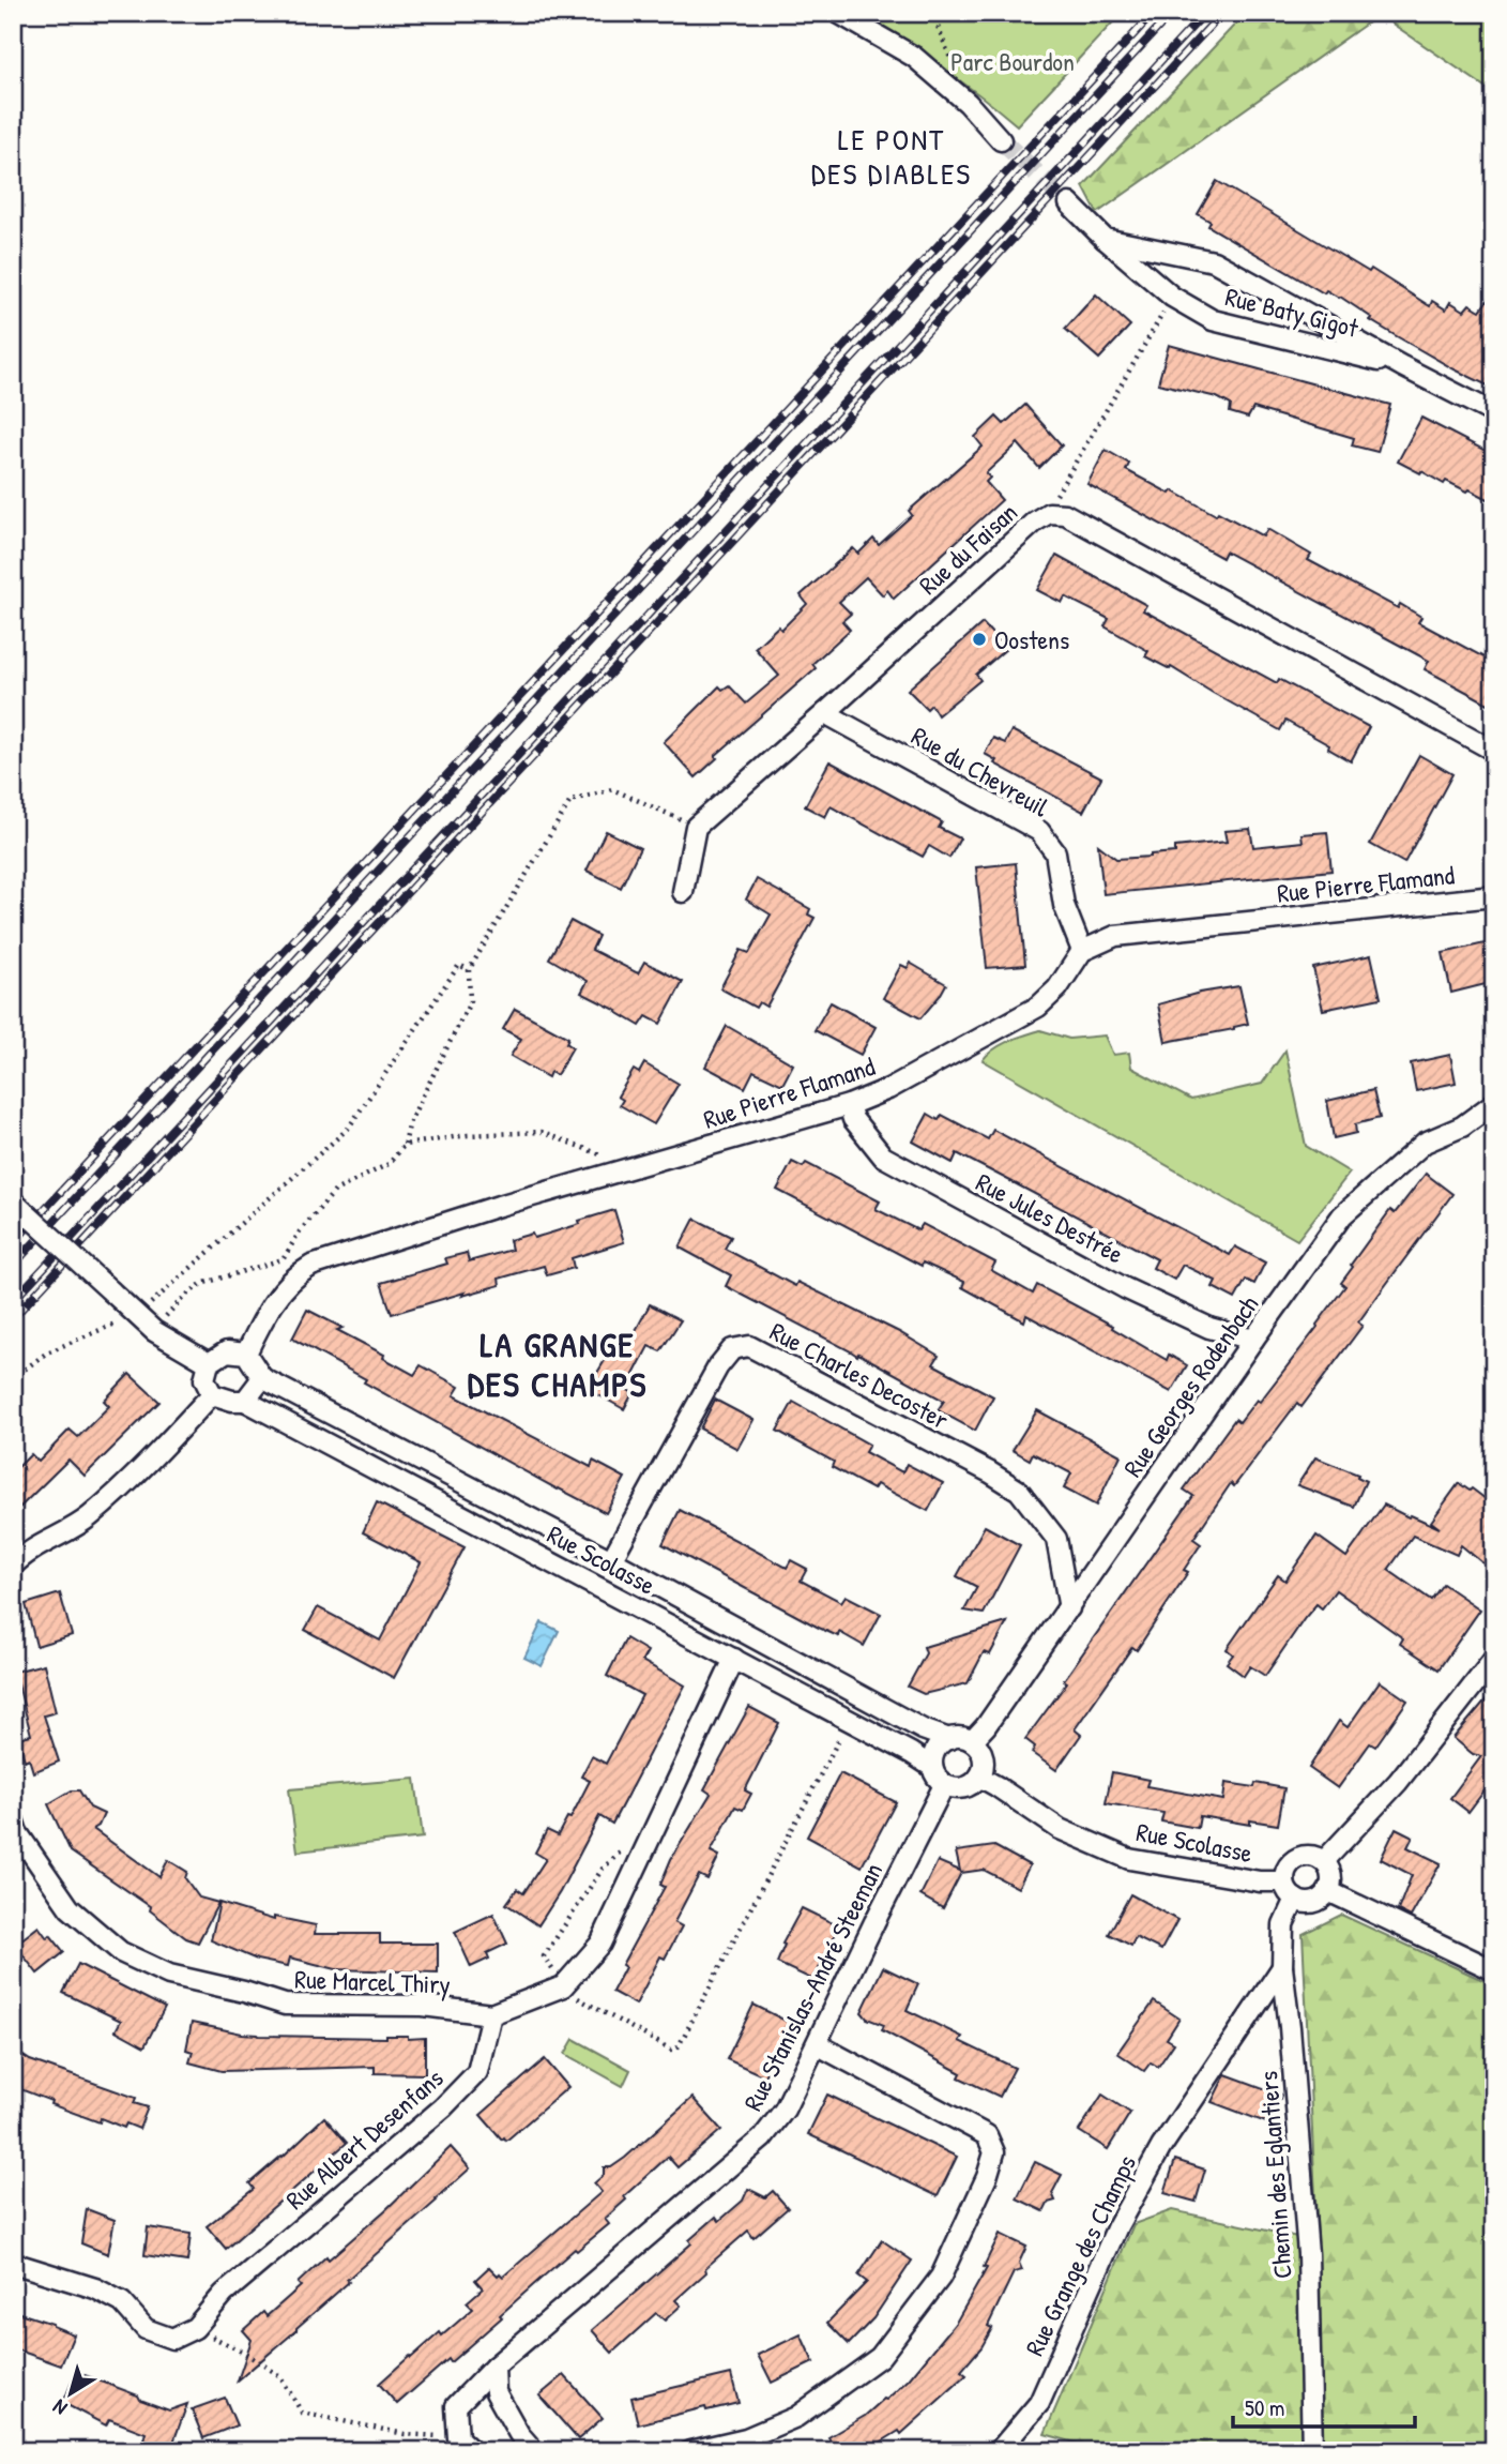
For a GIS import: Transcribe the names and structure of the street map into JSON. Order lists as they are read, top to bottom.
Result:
{
  "streets": {
    "street": [
      "Rue Baty Gigot",
      "Rue du Faisan",
      "Rue du Chevreuil",
      "Rue Pierre Flamand",
      "Rue Jules Destrée",
      "Rue Charles Decoster",
      "Rue Georges Rodenbach",
      "Rue Scolasse",
      "Rue Marcel Thiry",
      "Rue Stanislas-André Steeman",
      "Rue Albert Desenfans",
      "Chemin des Eglantiers",
      "Rue Grange des Champs"
    ]
  },
  "crossings": [
    ["Rue du Faisan", "Rue du Chevreuil"],
    ["Rue du Chevreuil", "Rue Pierre Flamand"],
    ["Rue Pierre Flamand", "Rue Jules Destrée"],
    ["Rue Pierre Flamand", "Rue Scolasse"],
    ["Rue Jules Destrée", "Rue Georges Rodenbach"],
    ["Rue Charles Decoster", "Rue Georges Rodenbach"],
    ["Rue Charles Decoster", "Rue Scolasse"],
    ["Rue Georges Rodenbach", "Rue Scolasse"],
    ["Rue Georges Rodenbach", "Rue Stanislas-André Steeman"],
    ["Rue Scolasse", "Rue Stanislas-André Steeman"],
    ["Rue Scolasse", "Chemin des Eglantiers"],
    ["Rue Marcel Thiry", "Rue Albert Desenfans"],
    ["Chemin des Eglantiers", "Rue Grange des Champs"]
  ],
  "districts": ["LE PONT DES DIABLES", "LA GRANGE DES CHAMPS"],
  "parks": ["Parc Bourdon"],
  "places": ["Oostens"],
  "scale_bar": "50 m",
  "north": "bottom left"
}
